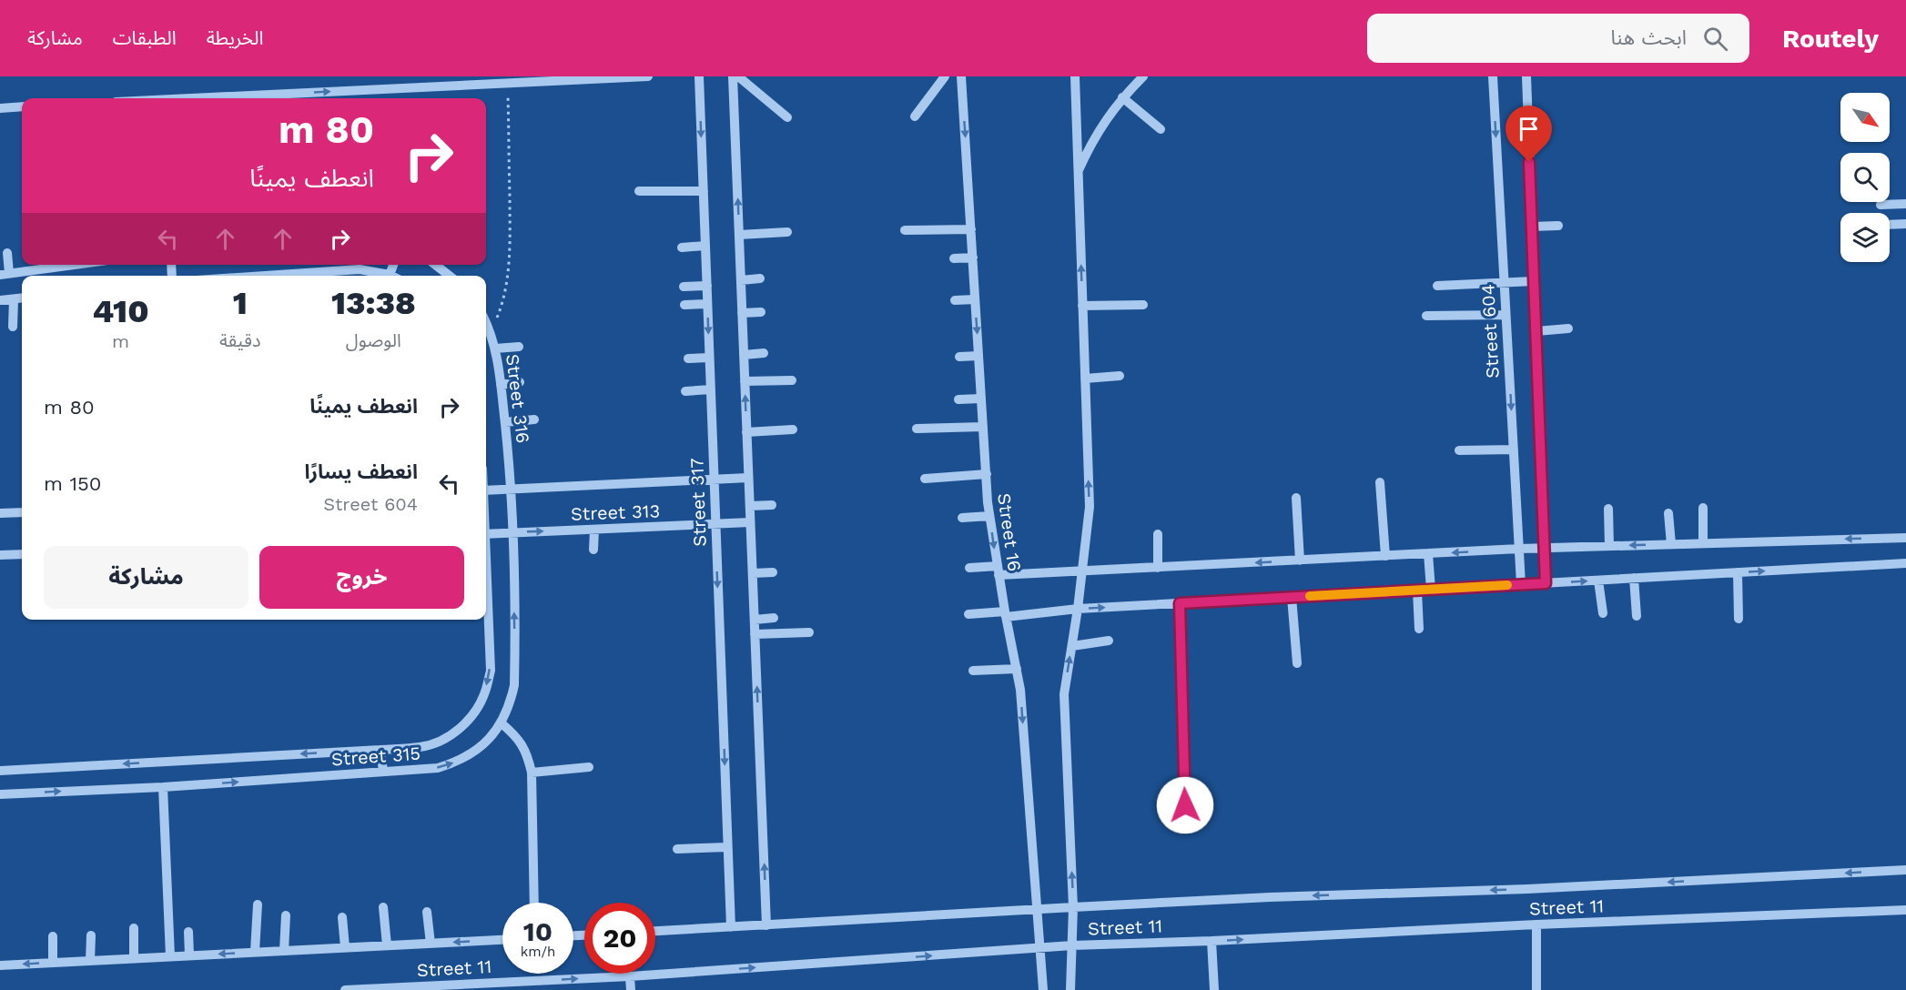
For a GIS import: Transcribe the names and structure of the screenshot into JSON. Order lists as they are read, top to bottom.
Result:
{
  "streets": {
    "street": [
      "Street 604",
      "Street 316",
      "Street 317",
      "Street 313",
      "Street 16",
      "Street 315",
      "Street 11"
    ]
  },
  "crossings": [
    ["Street 316", "Street 313"],
    ["Street 316", "Street 315"],
    ["Street 317", "Street 313"],
    ["Street 317", "Street 11"],
    ["Street 313", "Street 315"],
    ["Street 16", "Street 11"]
  ],
  "north": "bottom right",
  "page": {
    "header": "Routely",
    "search": "ابحث هنا",
    "nav": ["الخريطة", "الطبقات", "مشاركة"],
    "turn": ["80 m", "انعطف يمينًا"],
    "eta": [
      "13:38",
      "الوصول",
      "1",
      "دقيقة",
      "410",
      "m"
    ],
    "list": [
      {
        "name": "انعطف يمينًا",
        "value": "80 m"
      },
      {
        "name": "انعطف يسارًا",
        "note": "Street 604",
        "value": "150 m"
      }
    ],
    "buttons": ["خروج", "مشاركة"],
    "speed": "10 km/h",
    "limit": "20"
  }
}
